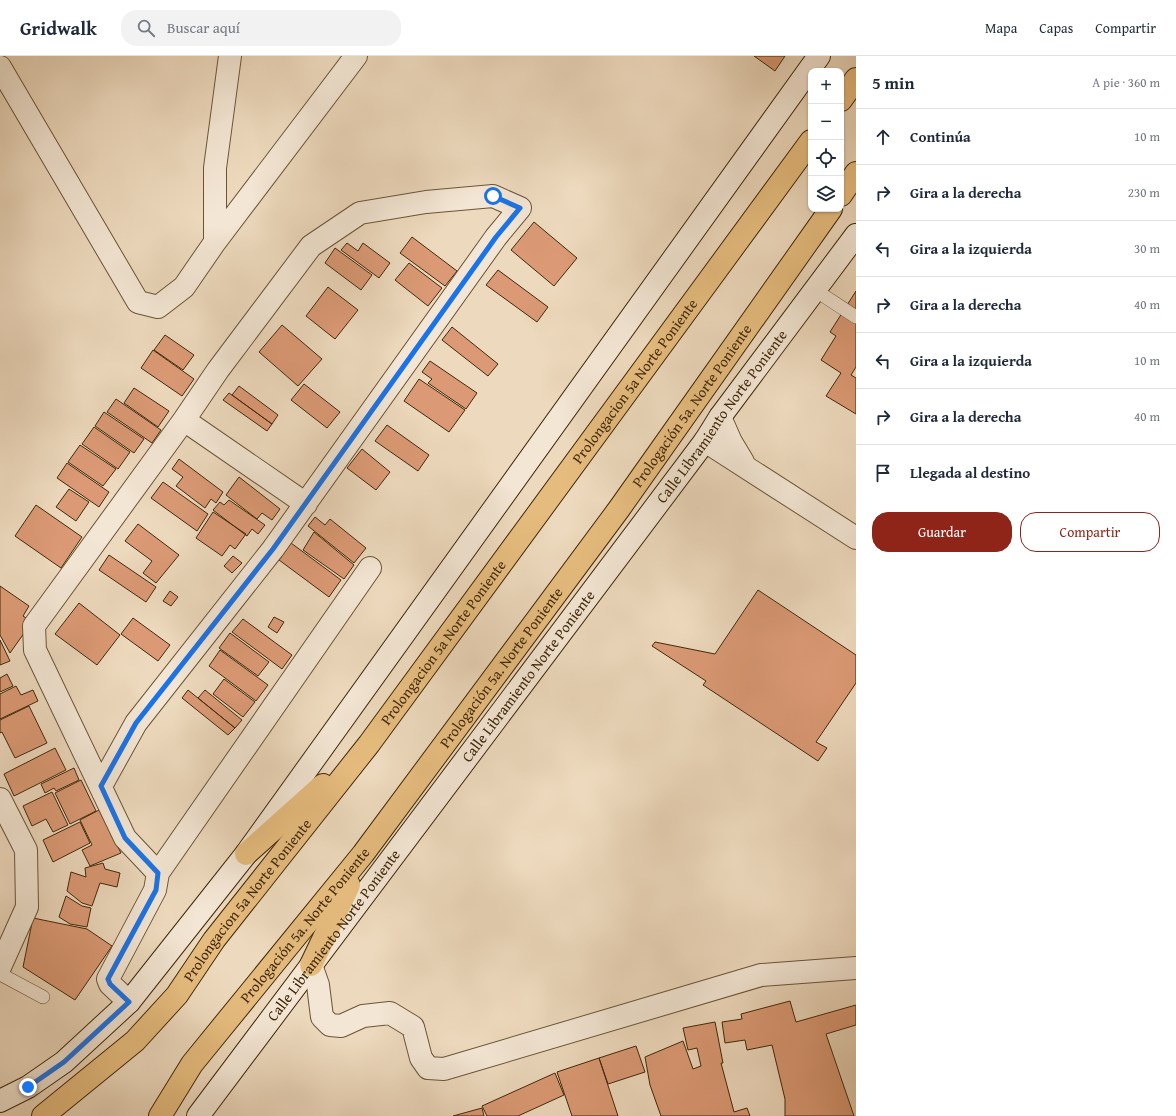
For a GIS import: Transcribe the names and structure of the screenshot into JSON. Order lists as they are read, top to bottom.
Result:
{
  "streets": {
    "main road": ["Prolongacion 5a Norte Poniente", "Prologación 5a. Norte Poniente"],
    "street": ["Calle Libramiento Norte Poniente"]
  },
  "page": {
    "header": "Gridwalk",
    "search": "Buscar aquí",
    "nav": ["Mapa", "Capas", "Compartir"],
    "heading": ["5 min", "A pie · 360 m"],
    "map_buttons": ["+", "−"],
    "list": [
      ["Continúa", "10 m"],
      ["Gira a la derecha", "230 m"],
      ["Gira a la izquierda", "30 m"],
      ["Gira a la derecha", "40 m"],
      ["Gira a la izquierda", "10 m"],
      ["Gira a la derecha", "40 m"],
      "Llegada al destino"
    ],
    "buttons": ["Guardar", "Compartir"]
  }
}
